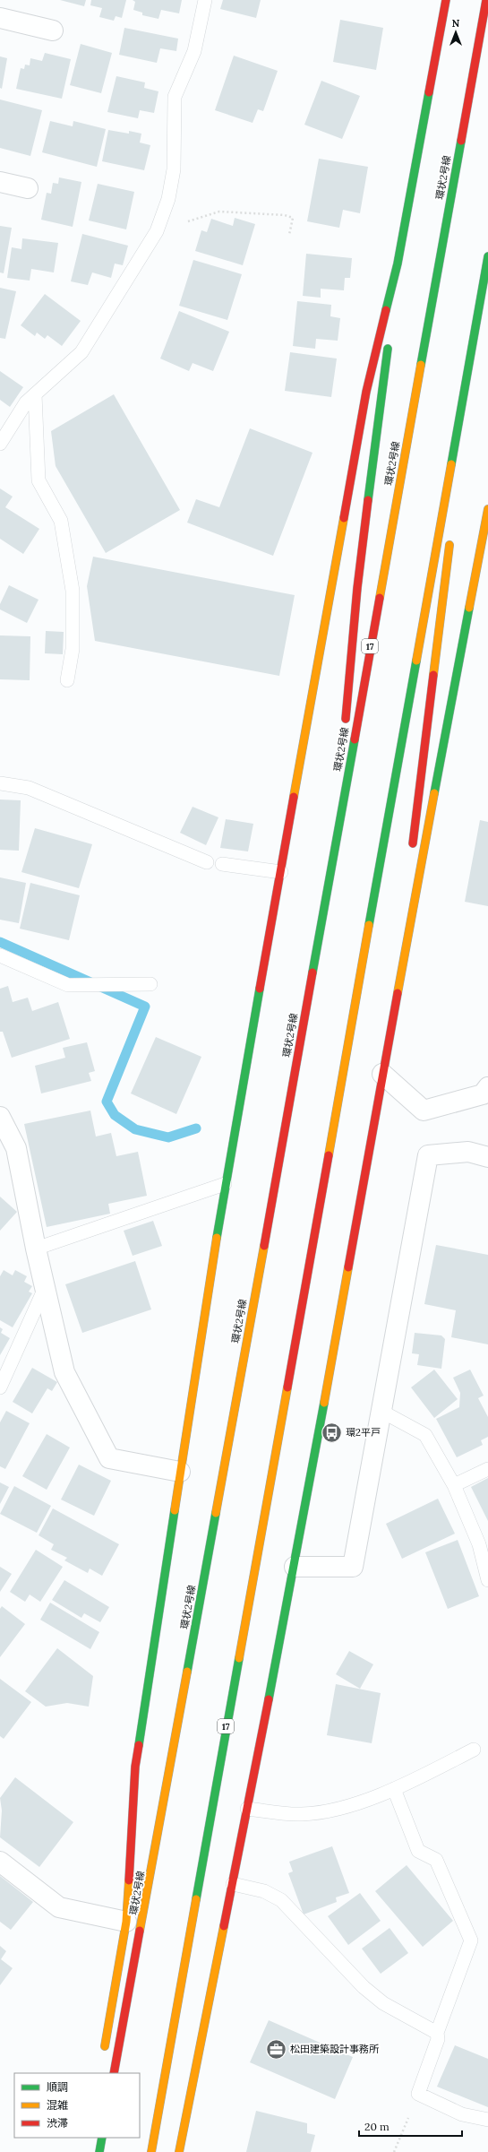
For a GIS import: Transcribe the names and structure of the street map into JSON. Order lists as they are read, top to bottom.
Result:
{
  "streets": {
    "main road": ["環状2号線", "17"]
  },
  "places": {
    "bus stop": ["環2平戸"],
    "office": ["松田建築設計事務所"]
  },
  "legend": ["順調", "混雑", "渋滞"],
  "scale_bar": "20 m",
  "north": "top"
}
